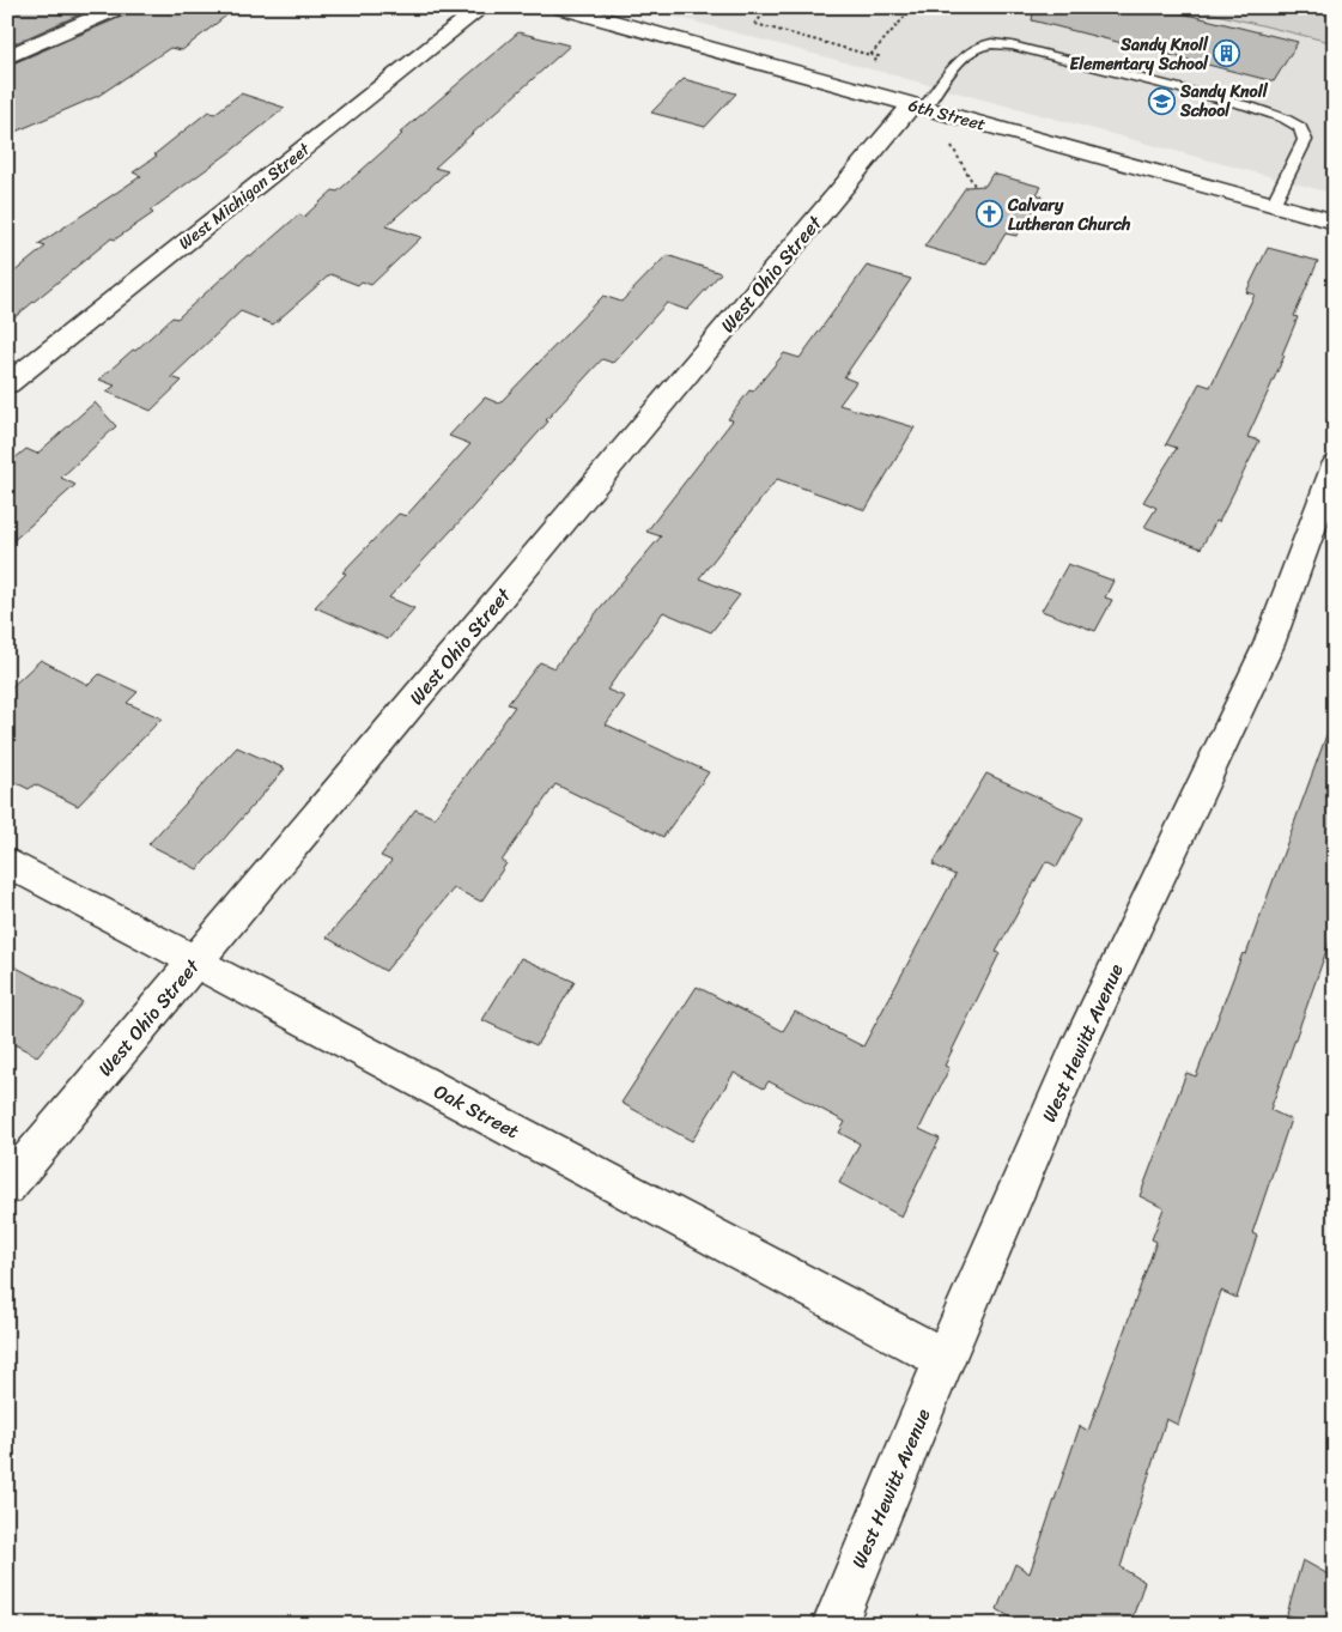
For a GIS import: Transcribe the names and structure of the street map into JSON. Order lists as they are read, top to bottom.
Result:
{
  "streets": {
    "street": [
      "6th Street",
      "West Michigan Street",
      "West Ohio Street",
      "West Hewitt Avenue",
      "Oak Street"
    ]
  },
  "crossings": [
    ["6th Street", "West Ohio Street"],
    ["West Ohio Street", "Oak Street"],
    ["West Hewitt Avenue", "Oak Street"]
  ],
  "places": {
    "building": ["Sandy Knoll Elementary School"],
    "school or university": ["Sandy Knoll School"],
    "church": ["Calvary Lutheran Church"]
  }
}
